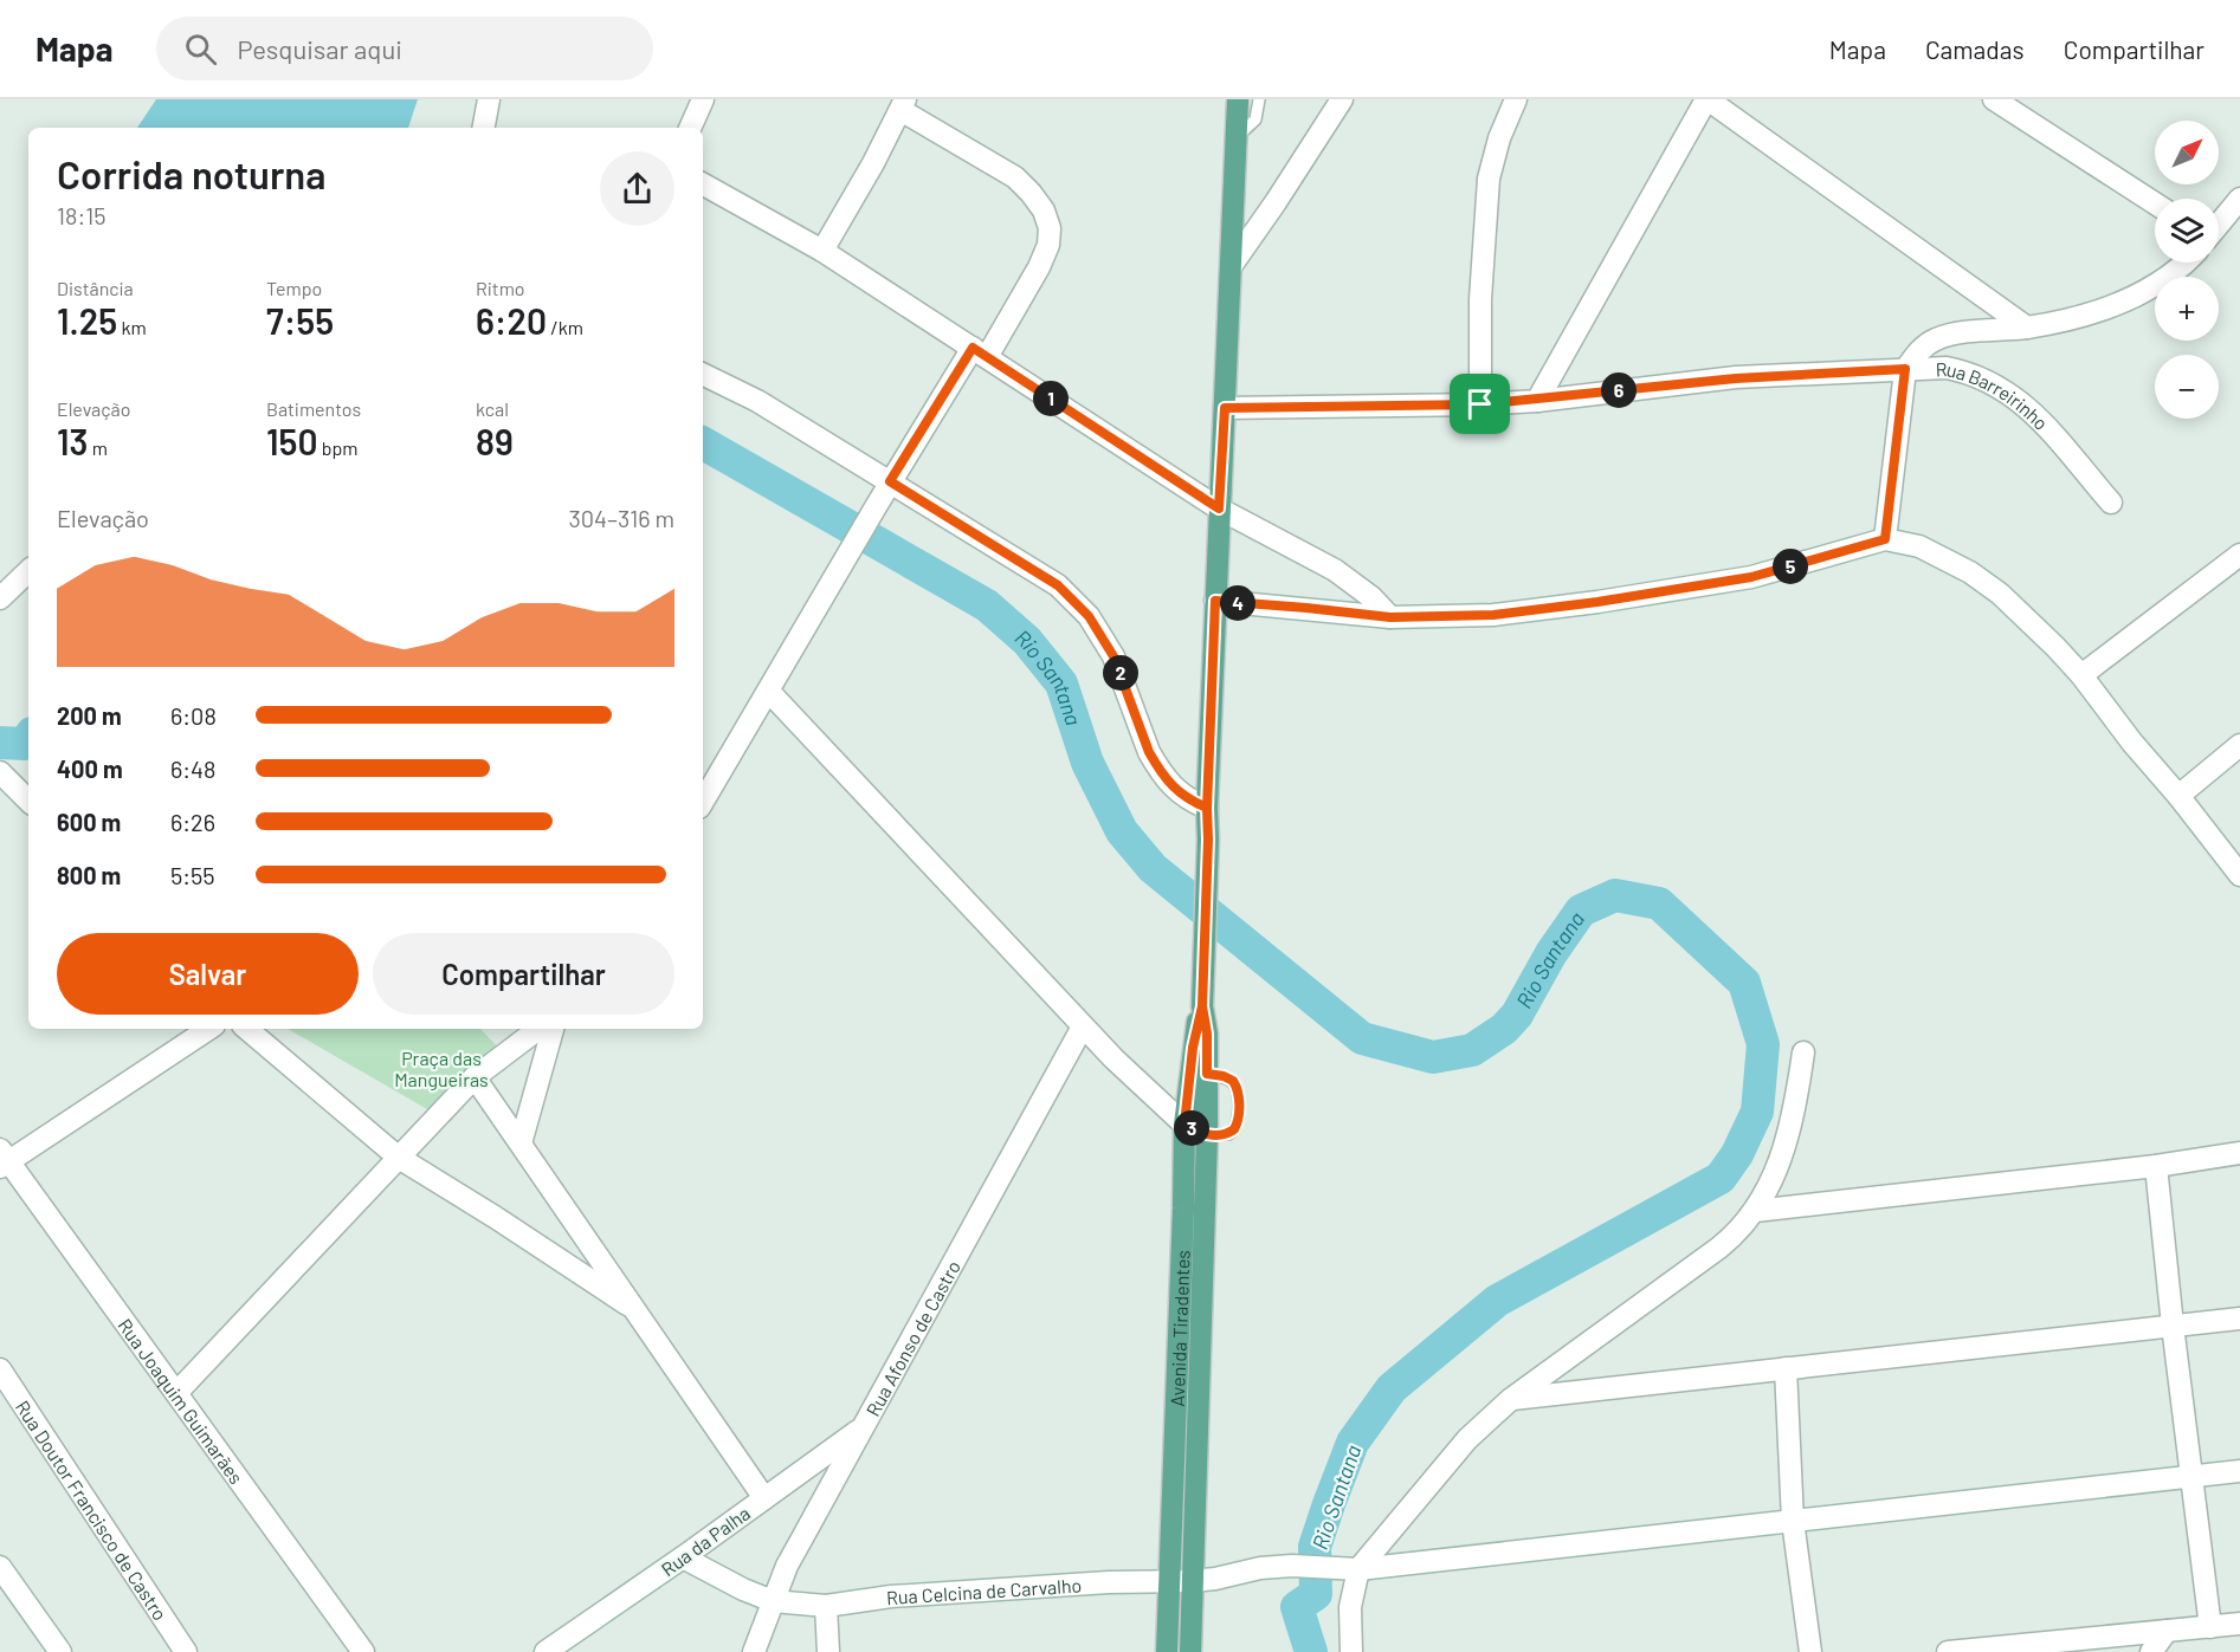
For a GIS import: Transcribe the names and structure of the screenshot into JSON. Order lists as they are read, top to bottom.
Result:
{
  "streets": {
    "main road": ["Avenida Tiradentes"],
    "street": [
      "Rua Barreirinho",
      "Rua Afonso de Castro",
      "Rua Joaquim Guimarães",
      "Rua Doutor Francisco de Castro",
      "Rua da Palha",
      "Rua Celcina de Carvalho"
    ]
  },
  "crossings": [
    ["Rua Barreirinho", "Avenida Tiradentes"],
    ["Avenida Tiradentes", "Rua Celcina de Carvalho"],
    ["Rua Afonso de Castro", "Rua da Palha"],
    ["Rua Afonso de Castro", "Rua Celcina de Carvalho"],
    ["Rua da Palha", "Rua Celcina de Carvalho"]
  ],
  "water": ["Rio Santana"],
  "parks": ["Praça das Mangueiras"],
  "north": "top right",
  "page": {
    "header": "Mapa",
    "search": "Pesquisar aqui",
    "nav": ["Mapa", "Camadas", "Compartilhar"],
    "map_buttons": ["+", "−"],
    "heading": ["Corrida noturna", "18:15"],
    "stats": [
      ["Distância", "1.25 km"],
      ["Tempo", "7:55"],
      ["Ritmo", "6:20 /km"],
      ["Elevação", "13 m"],
      ["Batimentos", "150 bpm"],
      ["kcal", "89"]
    ],
    "pins": [
      "6",
      "1",
      "5",
      "4",
      "2",
      "3"
    ],
    "chart": ["Elevação", "304–316 m"],
    "list": [
      {
        "name": "200 m",
        "note": "6:08"
      },
      {
        "name": "400 m",
        "note": "6:48"
      },
      {
        "name": "600 m",
        "note": "6:26"
      },
      {
        "name": "800 m",
        "note": "5:55"
      }
    ],
    "buttons": ["Salvar", "Compartilhar"]
  }
}
